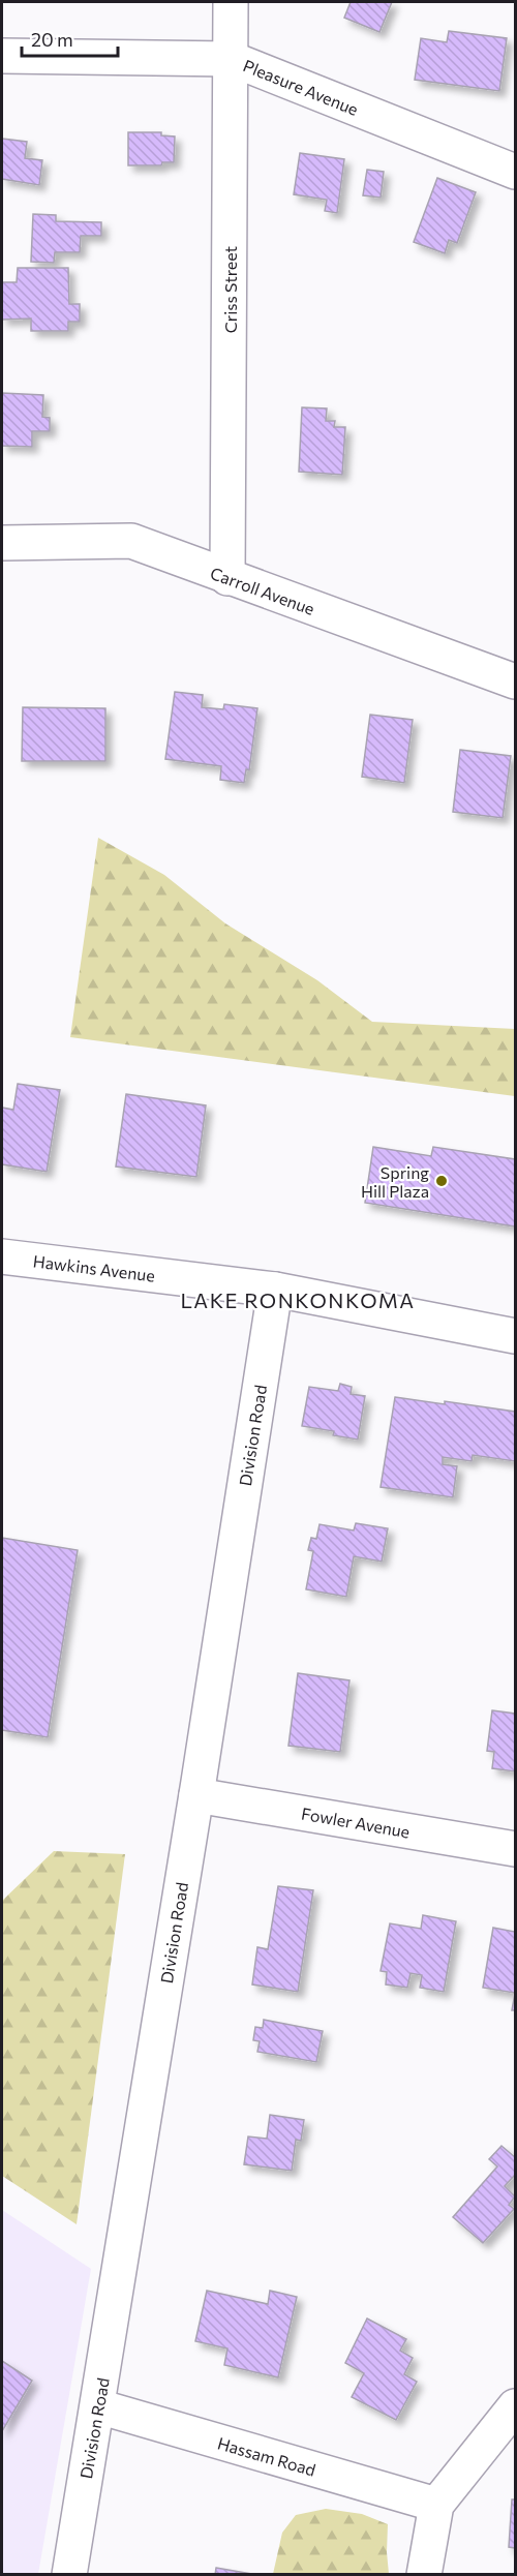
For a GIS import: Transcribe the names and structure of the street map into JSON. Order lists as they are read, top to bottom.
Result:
{
  "streets": {
    "street": [
      "Pleasure Avenue",
      "Criss Street",
      "Carroll Avenue",
      "Hawkins Avenue",
      "Division Road",
      "Fowler Avenue",
      "Hassam Road"
    ]
  },
  "crossings": [
    ["Pleasure Avenue", "Criss Street"],
    ["Criss Street", "Carroll Avenue"],
    ["Hawkins Avenue", "Division Road"],
    ["Division Road", "Fowler Avenue"],
    ["Division Road", "Hassam Road"]
  ],
  "districts": ["LAKE RONKONKOMA"],
  "places": ["Spring Hill Plaza"],
  "scale_bar": "20 m"
}
